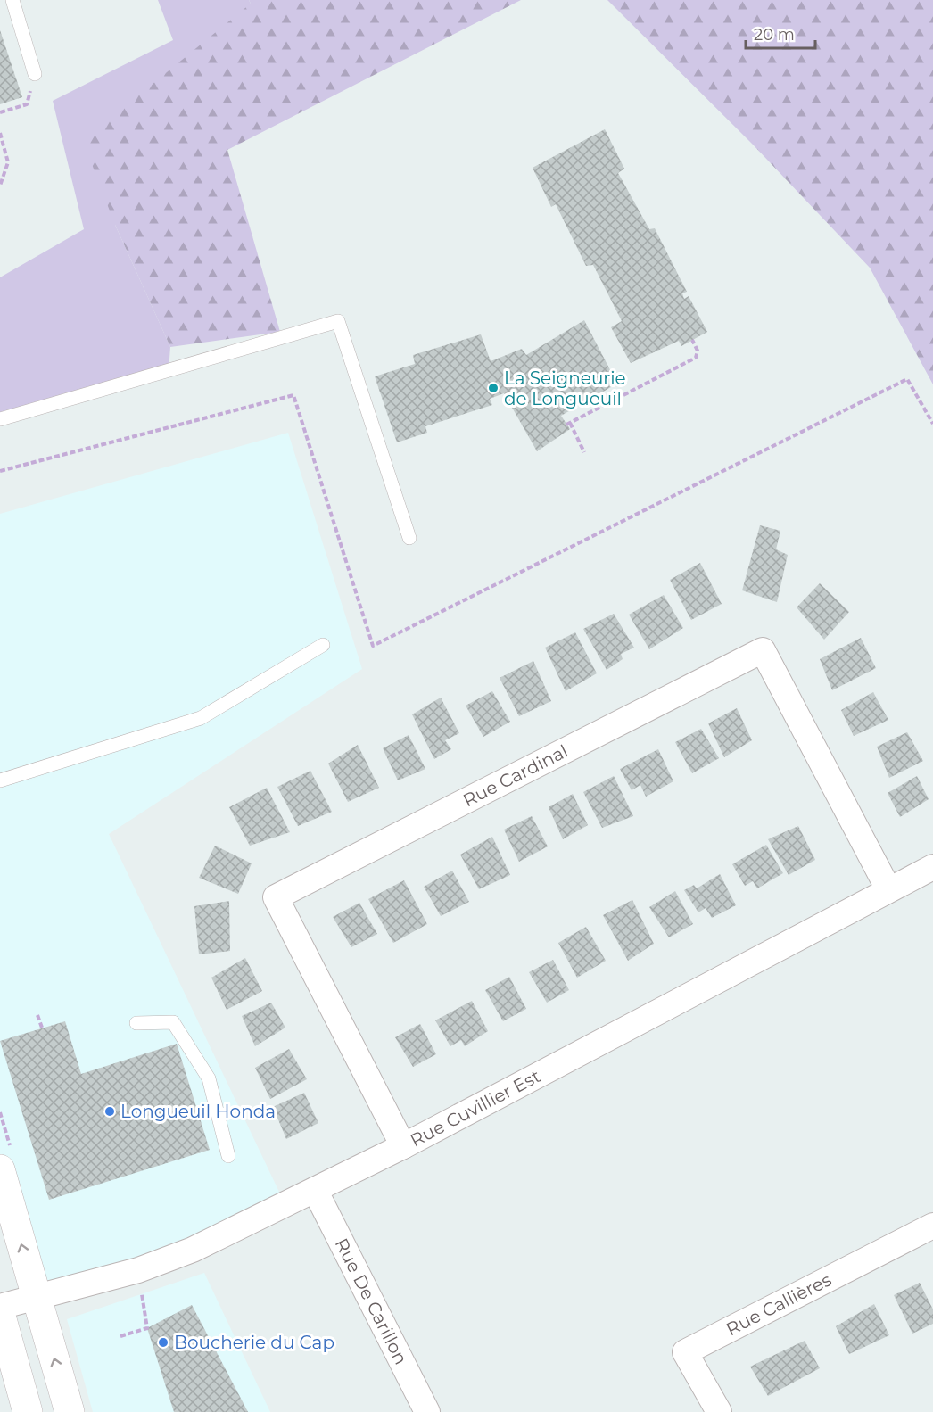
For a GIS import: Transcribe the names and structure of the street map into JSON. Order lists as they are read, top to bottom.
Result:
{
  "streets": {
    "street": [
      "Rue Cardinal",
      "Rue Cuvillier Est",
      "Rue De Carillon",
      "Rue Callières"
    ]
  },
  "crossings": [
    ["Rue Cardinal", "Rue Cuvillier Est"],
    ["Rue Cuvillier Est", "Rue De Carillon"]
  ],
  "places": ["La Seigneurie de Longueuil", "Longueuil Honda", "Boucherie du Cap"],
  "scale_bar": "20 m"
}
